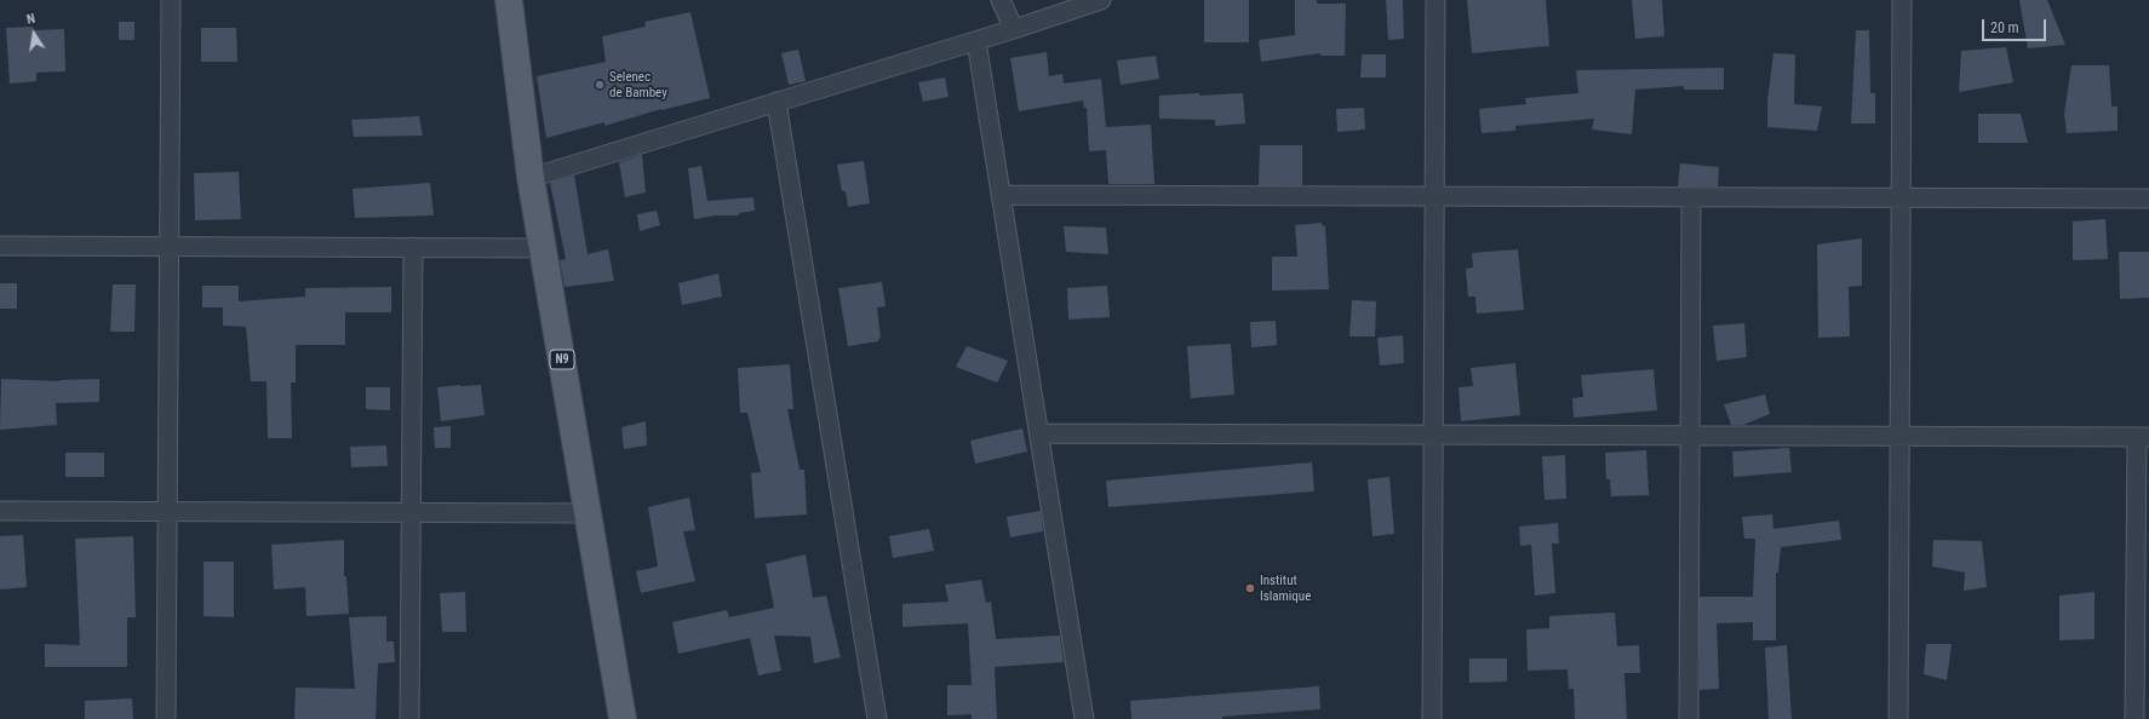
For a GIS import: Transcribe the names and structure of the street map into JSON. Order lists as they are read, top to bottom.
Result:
{
  "streets": {
    "main road": ["N9"]
  },
  "places": ["Selenec de Bambey", "Institut Islamique"],
  "scale_bar": "20 m",
  "north": "top"
}
